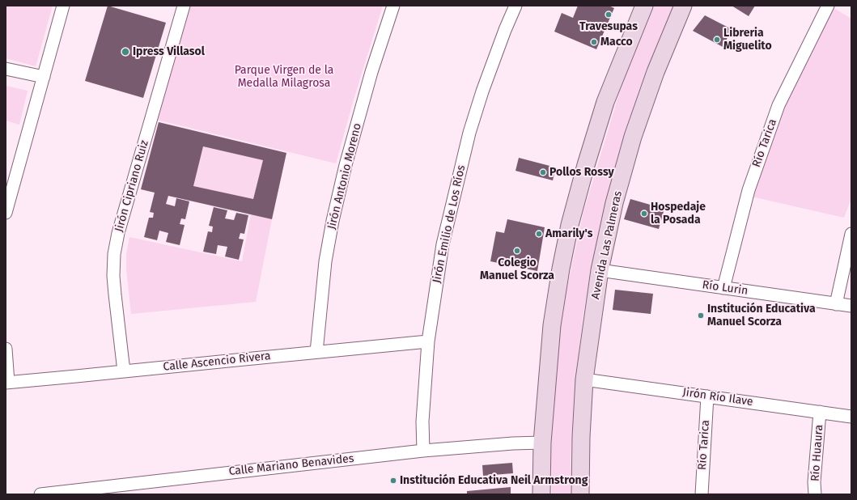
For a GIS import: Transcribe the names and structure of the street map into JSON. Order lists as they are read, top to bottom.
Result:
{
  "streets": {
    "main road": ["Avenida Las Palmeras"],
    "street": [
      "Río Tarica",
      "Jirón Antonio Moreno",
      "Jirón Cipriano Ruiz",
      "Jirón Emilio de Los Ríos",
      "Río Lurin",
      "Calle Ascencio Rivera",
      "Jirón Río Ilave",
      "Río Huaura",
      "Calle Mariano Benavides"
    ]
  },
  "crossings": [
    ["Río Tarica", "Río Lurin"],
    ["Río Tarica", "Jirón Río Ilave"],
    ["Jirón Antonio Moreno", "Calle Ascencio Rivera"],
    ["Jirón Cipriano Ruiz", "Calle Ascencio Rivera"],
    ["Jirón Emilio de Los Ríos", "Calle Ascencio Rivera"],
    ["Jirón Emilio de Los Ríos", "Calle Mariano Benavides"],
    ["Avenida Las Palmeras", "Río Lurin"],
    ["Avenida Las Palmeras", "Jirón Río Ilave"],
    ["Jirón Río Ilave", "Río Huaura"]
  ],
  "parks": ["Parque Virgen de la Medalla Milagrosa"],
  "places": [
    "Travesupas",
    "Libreria Miguelito",
    "Macco",
    "Ipress Villasol",
    "Pollos Rossy",
    "Hospedaje la Posada",
    "Amarily's",
    "Colegio Manuel Scorza",
    "Institución Educativa Manuel Scorza",
    "Institución Educativa Neil Armstrong"
  ]
}
